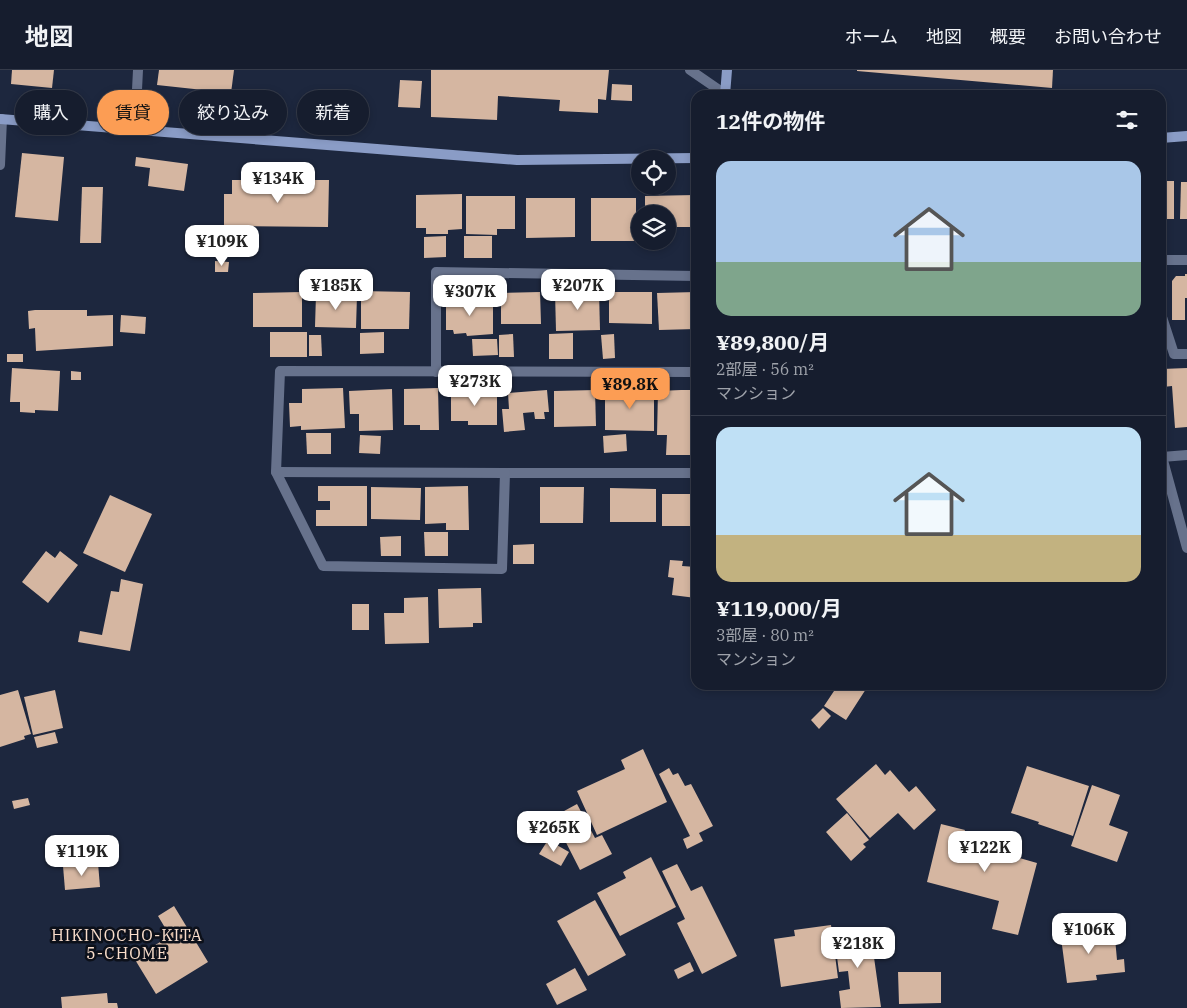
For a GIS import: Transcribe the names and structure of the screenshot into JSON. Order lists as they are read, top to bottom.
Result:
{
  "districts": ["HIKINOCHO-KITA 5-CHOME"],
  "page": {
    "header": "地図",
    "nav": [
      "ホーム",
      "地図",
      "概要",
      "お問い合わせ"
    ],
    "chip": [
      "購入",
      "賃貸",
      "絞り込み",
      "新着"
    ],
    "heading": "12件の物件",
    "list": [
      {
        "name": "¥89,800/月",
        "note": "2部屋 · 56 m² · マンション"
      },
      {
        "name": "¥119,000/月",
        "note": "3部屋 · 80 m² · マンション"
      }
    ],
    "price": [
      "¥134K",
      "¥109K",
      "¥185K",
      "¥207K",
      "¥307K",
      "¥273K",
      "¥89.8K",
      "¥265K",
      "¥122K",
      "¥119K",
      "¥106K",
      "¥218K"
    ]
  }
}
